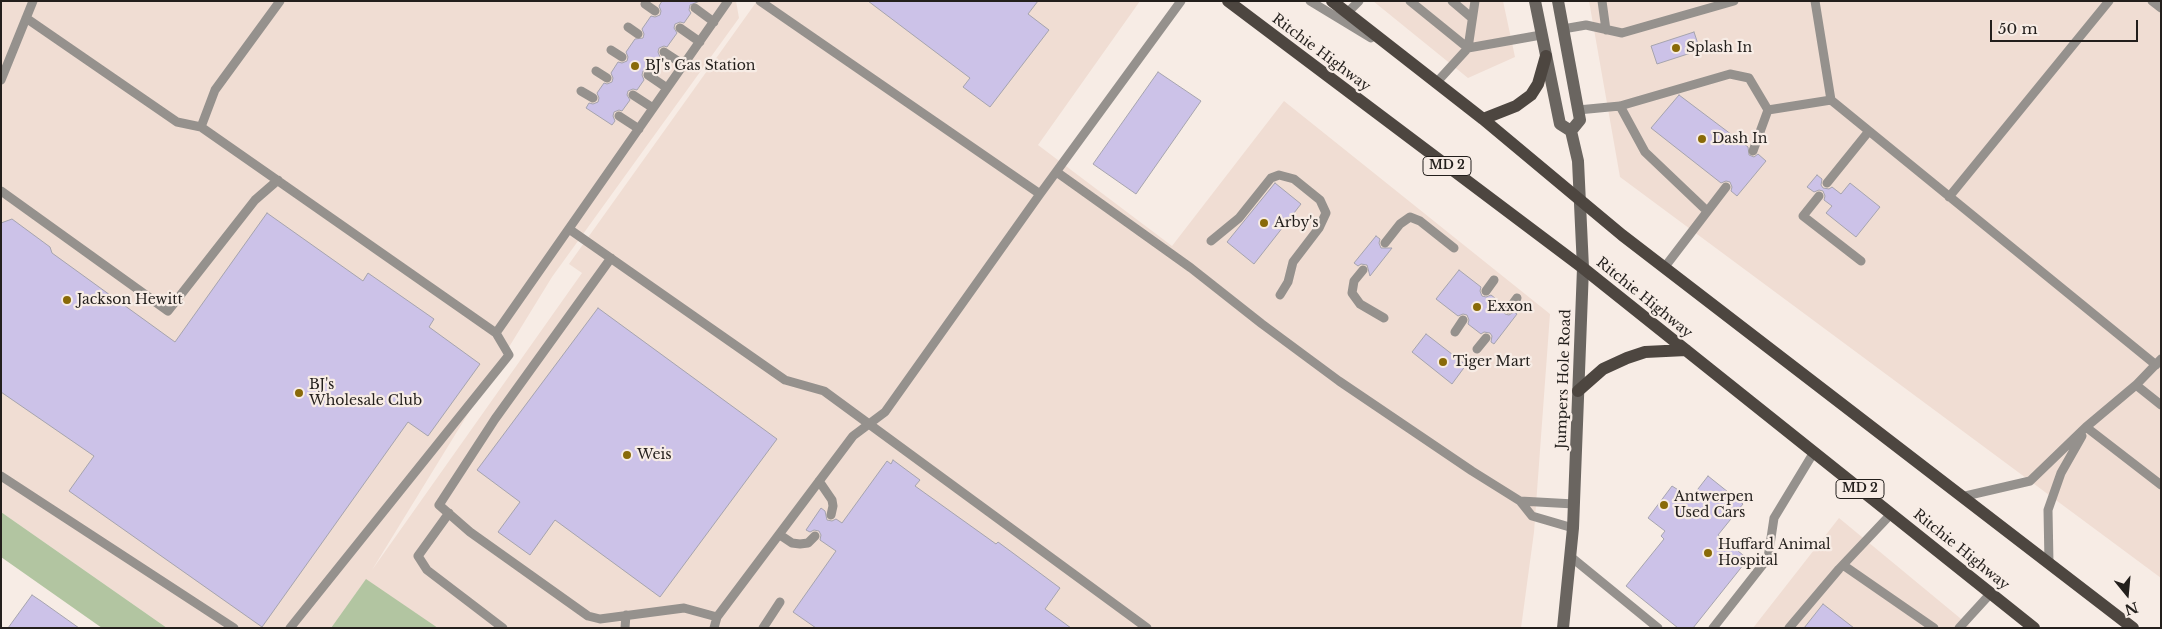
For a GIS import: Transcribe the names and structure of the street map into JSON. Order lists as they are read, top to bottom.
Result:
{
  "streets": {
    "main road": ["Ritchie Highway", "MD 2", "Jumpers Hole Road"]
  },
  "crossings": [
    ["Ritchie Highway", "Jumpers Hole Road"]
  ],
  "places": [
    "Splash In",
    "BJ's Gas Station",
    "Dash In",
    "Arby's",
    "Jackson Hewitt",
    "Exxon",
    "Tiger Mart",
    "BJ's Wholesale Club",
    "Weis",
    "Antwerpen Used Cars",
    "Huffard Animal Hospital"
  ],
  "scale_bar": "50 m",
  "north": "bottom"
}
